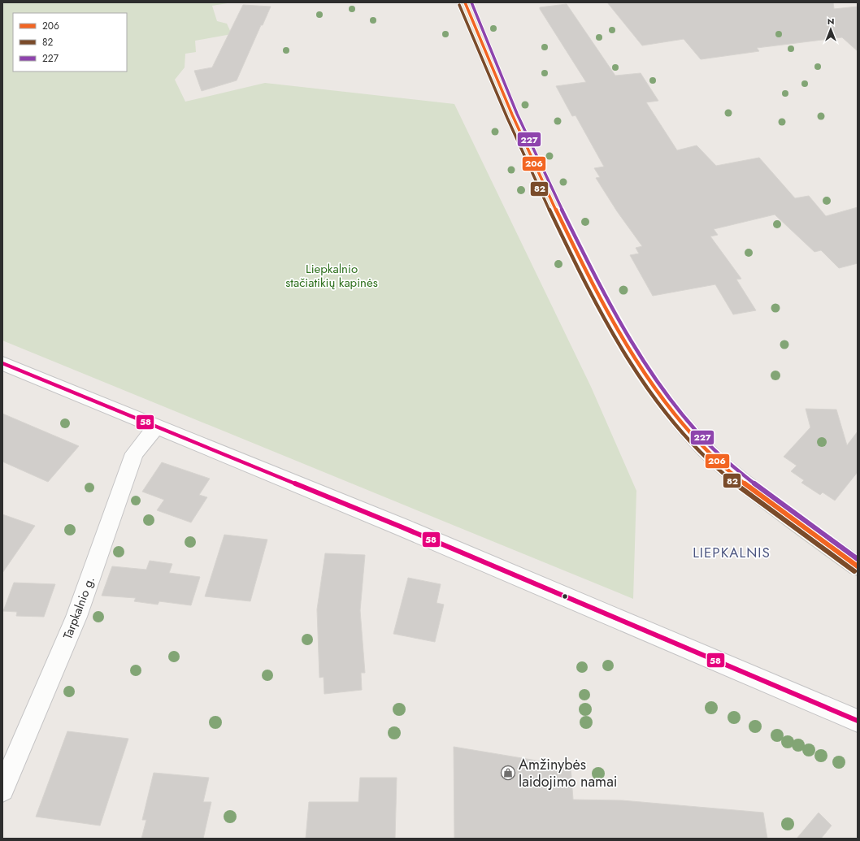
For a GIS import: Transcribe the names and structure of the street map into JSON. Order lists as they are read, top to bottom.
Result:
{
  "streets": {
    "street": ["Tarpkalnio g."]
  },
  "districts": ["LIEPKALNIS"],
  "parks": ["Liepkalnio stačiatikių kapinės"],
  "places": {
    "shop": ["Amžinybės laidojimo namai"]
  },
  "lines": [
    "transit line 206",
    "transit line 227",
    "transit line 82",
    "transit line 58"
  ],
  "legend": ["206", "82", "227"],
  "north": "top"
}
